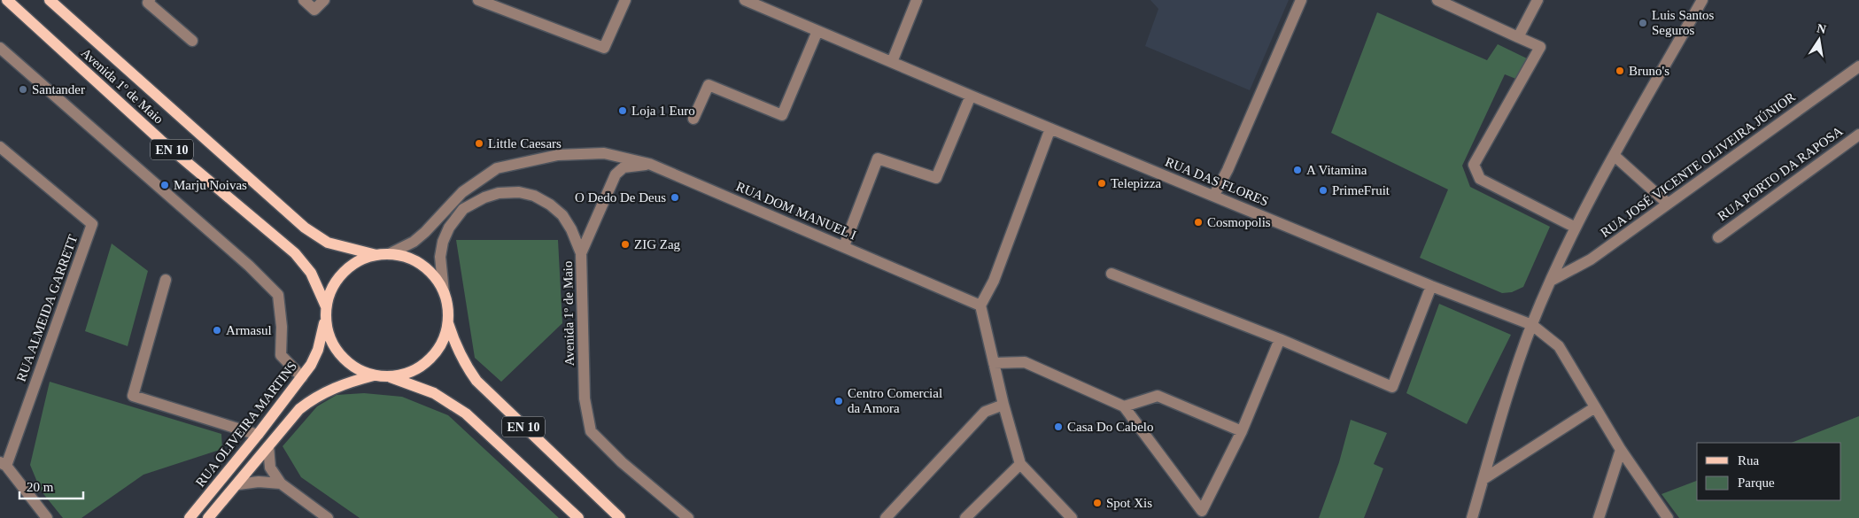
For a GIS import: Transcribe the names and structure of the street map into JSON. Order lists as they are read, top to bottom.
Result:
{
  "streets": {
    "main road": ["Avenida 1º de Maio", "EN 10", "RUA OLIVEIRA MARTINS"],
    "street": [
      "RUA JOSÉ VICENTE OLIVEIRA JÚNIOR",
      "RUA PORTO DA RAPOSA",
      "RUA DAS FLORES",
      "RUA DOM MANUEL I",
      "RUA ALMEIDA GARRETT"
    ]
  },
  "crossings": [
    ["Avenida 1º de Maio", "EN 10"],
    ["Avenida 1º de Maio", "RUA DOM MANUEL I"],
    ["Avenida 1º de Maio", "RUA OLIVEIRA MARTINS"],
    ["EN 10", "RUA DOM MANUEL I"],
    ["EN 10", "RUA OLIVEIRA MARTINS"],
    ["RUA DOM MANUEL I", "RUA OLIVEIRA MARTINS"]
  ],
  "places": [
    "Luis Santos Seguros",
    "Bruno's",
    "Santander",
    "Loja 1 Euro",
    "Little Caesars",
    "A Vitamina",
    "Telepizza",
    "Marju Noivas",
    "PrimeFruit",
    "O Dedo De Deus",
    "Cosmopolis",
    "ZIG Zag",
    "Armasul",
    "Centro Comercial da Amora",
    "Casa Do Cabelo",
    "Spot Xis"
  ],
  "legend": ["Rua", "Parque"],
  "scale_bar": "20 m",
  "north": "top"
}
